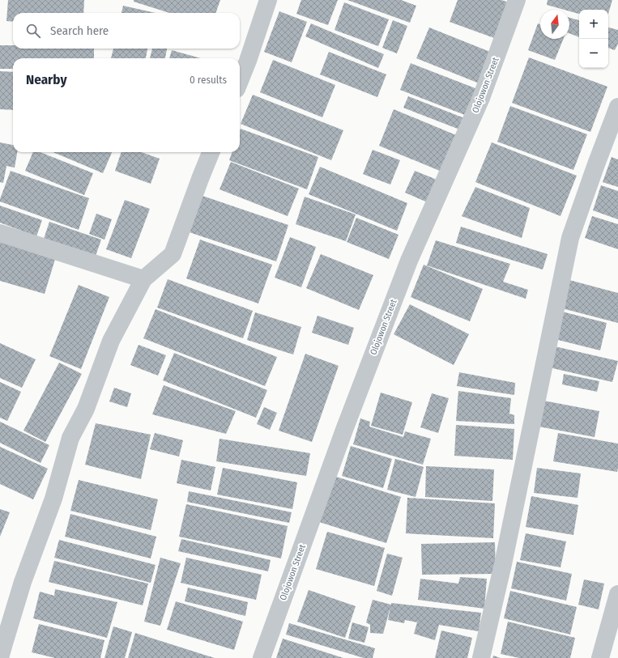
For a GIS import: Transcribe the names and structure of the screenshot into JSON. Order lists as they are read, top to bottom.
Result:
{
  "streets": {
    "street": ["Olojowon Street"]
  },
  "north": "top",
  "page": {
    "map_buttons": ["+", "−"],
    "search": "Search here",
    "heading": ["Nearby", "0 results"]
  }
}
